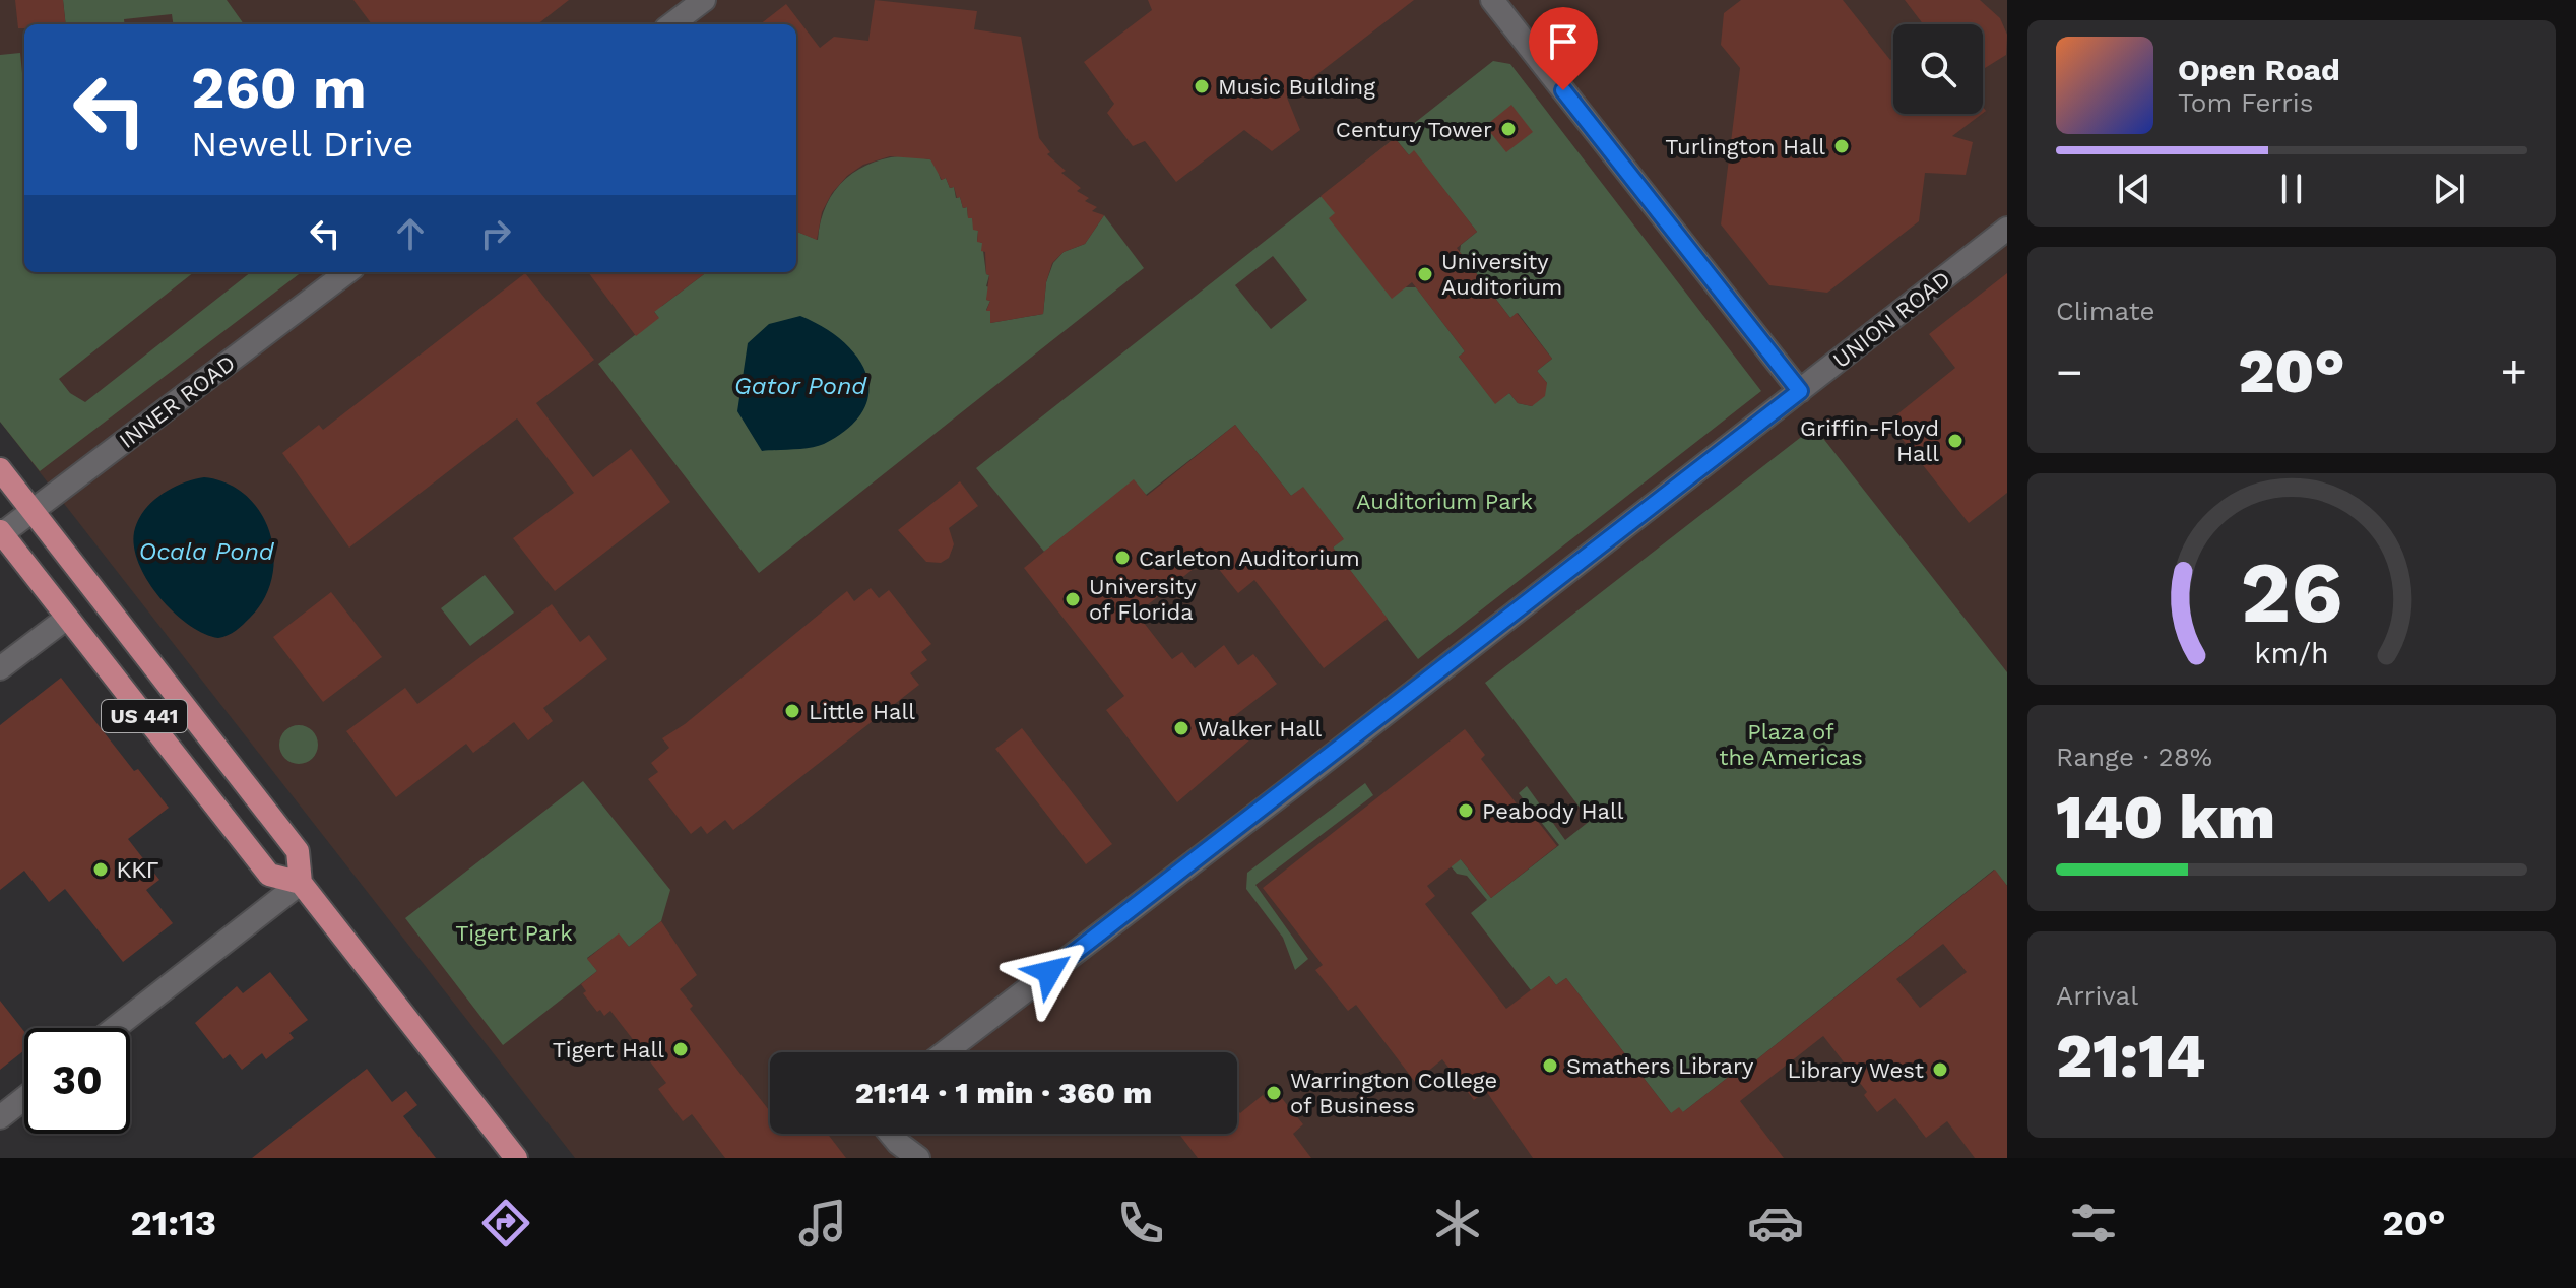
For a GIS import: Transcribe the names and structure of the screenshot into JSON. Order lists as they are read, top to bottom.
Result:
{
  "streets": {
    "main road": ["US 441"],
    "street": ["UNION ROAD", "INNER ROAD"]
  },
  "crossings": [
    ["INNER ROAD", "US 441"]
  ],
  "water": ["Gator Pond", "Ocala Pond"],
  "parks": ["Auditorium Park", "Plaza of the Americas", "Tigert Park"],
  "places": [
    "Music Building",
    "Century Tower",
    "Turlington Hall",
    "University Auditorium",
    "Griffin-Floyd Hall",
    "Carleton Auditorium",
    "University of Florida",
    "Little Hall",
    "Walker Hall",
    "Peabody Hall",
    "ΚΚΓ",
    "Tigert Hall",
    "Smathers Library",
    "Library West",
    "Warrington College of Business"
  ],
  "page": {
    "turn": ["260 m", "Newell Drive"],
    "song": ["Open Road", "Tom Ferris"],
    "tile": [
      "Climate",
      ["Range · 28%", "140 km"],
      ["Arrival", "21:14"]
    ],
    "heat": ["−", "20°", "+"],
    "limit": "30",
    "trip": "21:14 · 1 min · 360 m",
    "tabs": ["21:13", "20°"],
    "gauge": ["26", "km/h"]
  }
}
